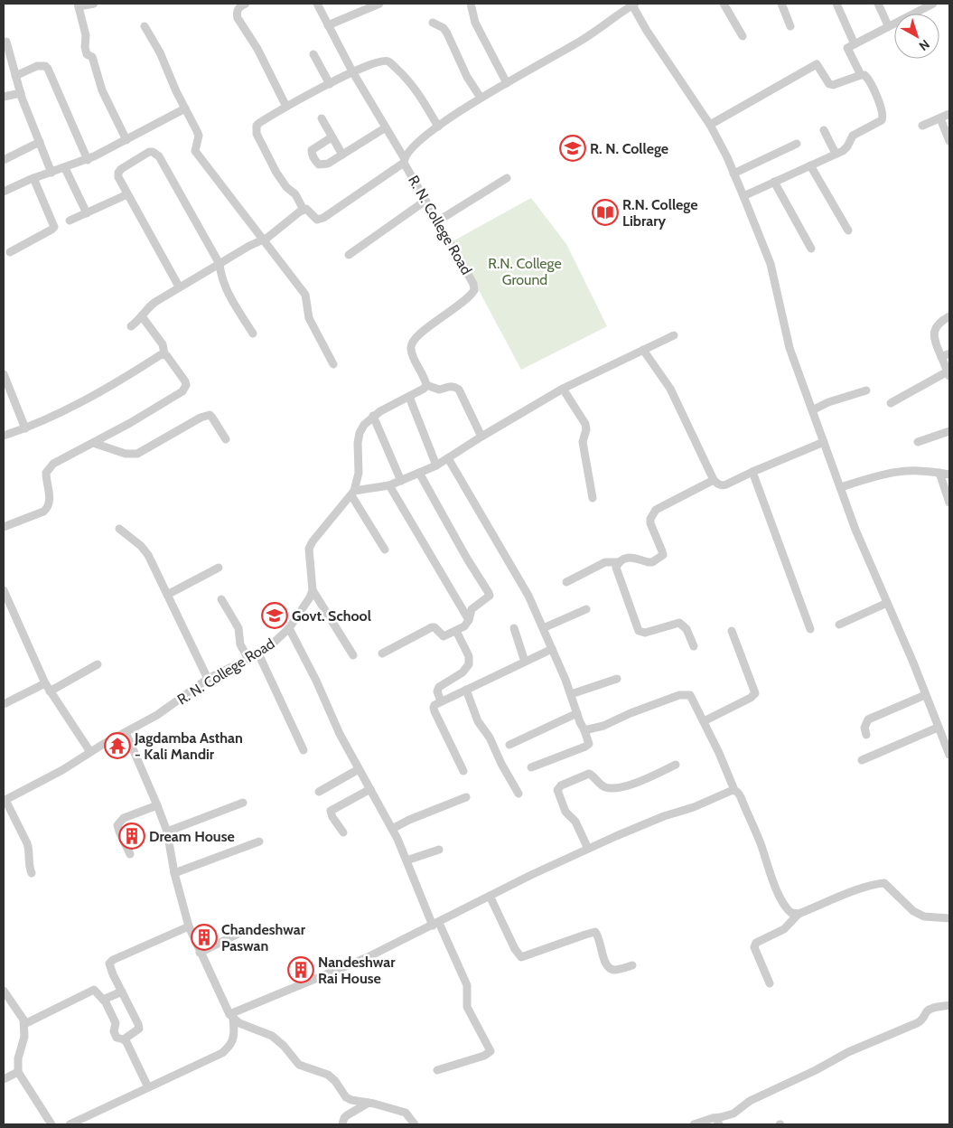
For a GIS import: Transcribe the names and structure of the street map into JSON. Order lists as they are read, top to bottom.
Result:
{
  "streets": {
    "street": ["R. N. College Road"]
  },
  "parks": ["R.N. College Ground"],
  "places": {
    "school or university": ["R. N. College", "Govt. School"],
    "library": ["R.N. College Library"],
    "temple": ["Jagdamba Asthan - Kali Mandir"],
    "building": ["Dream House", "Chandeshwar Paswan", "Nandeshwar Rai House"]
  },
  "north": "bottom right"
}
